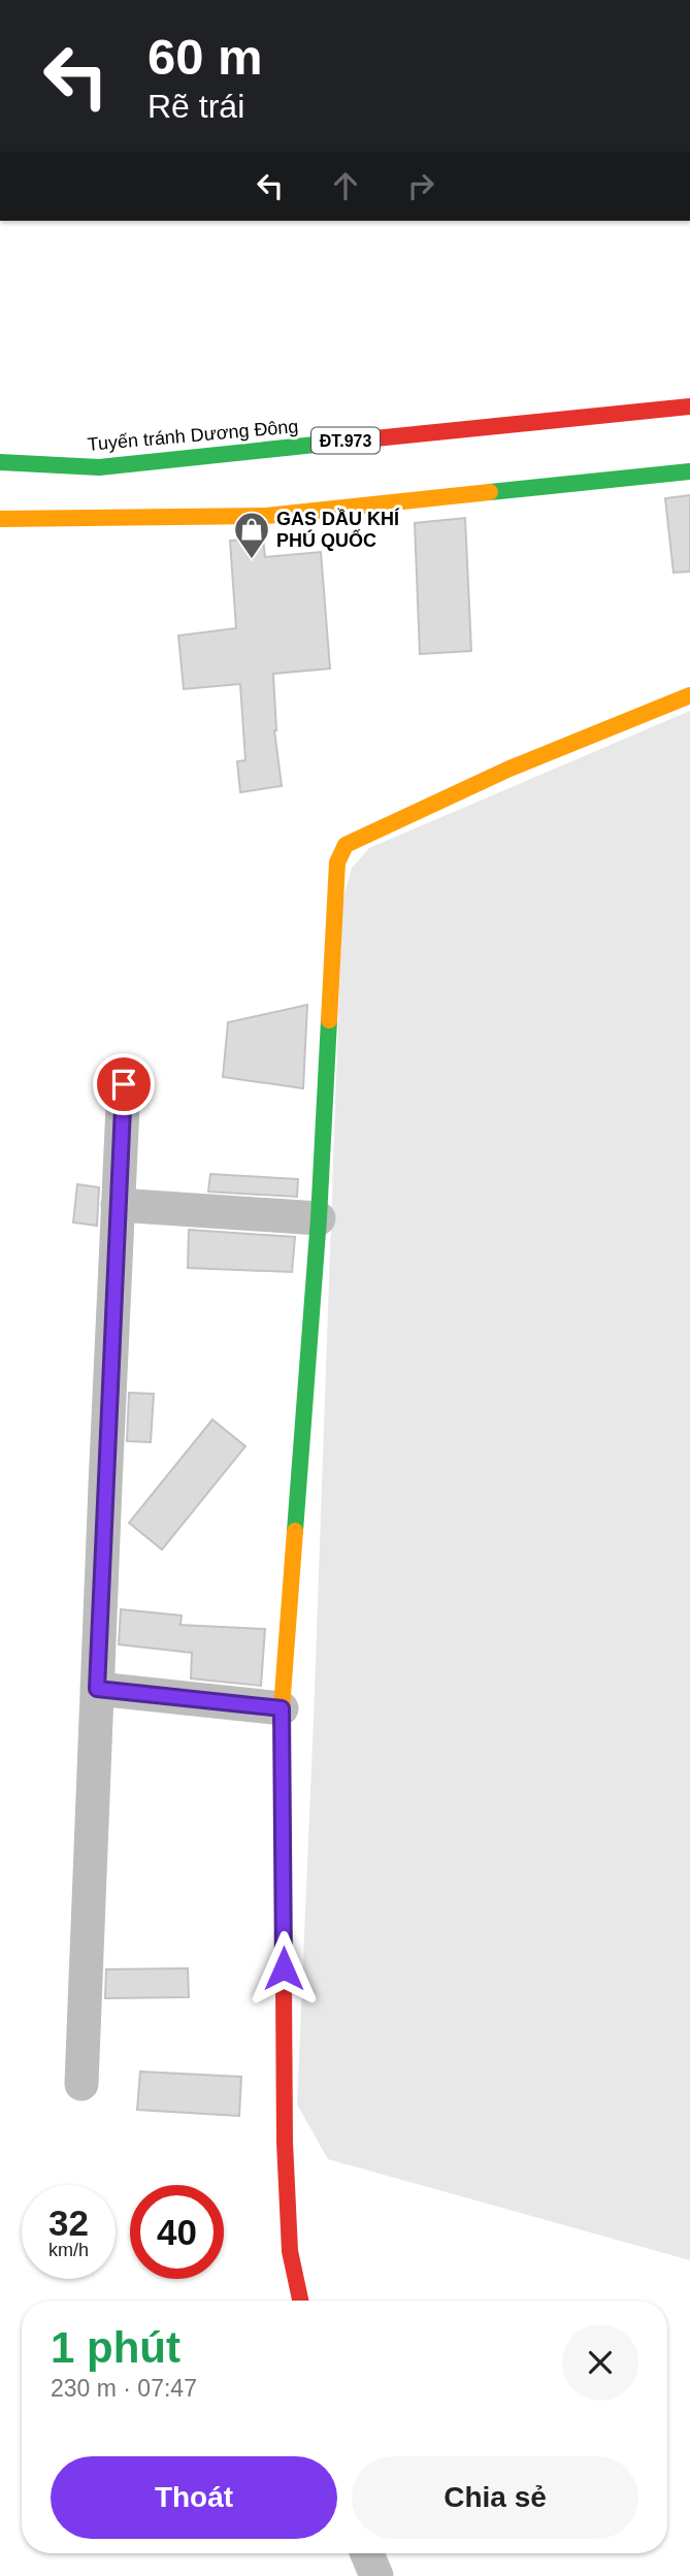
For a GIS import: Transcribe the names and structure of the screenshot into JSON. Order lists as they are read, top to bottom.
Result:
{
  "streets": {
    "street": ["Tuyến tránh Dương Đông", "ĐT.973"]
  },
  "places": {
    "shop": ["GAS DẦU KHÍ PHÚ QUỐC"]
  },
  "page": {
    "turn": ["60 m", "Rẽ trái"],
    "speed": "32 km/h",
    "limit": "40",
    "heading": ["1 phút", "230 m · 07:47"],
    "buttons": ["Thoát", "Chia sẻ"]
  }
}
